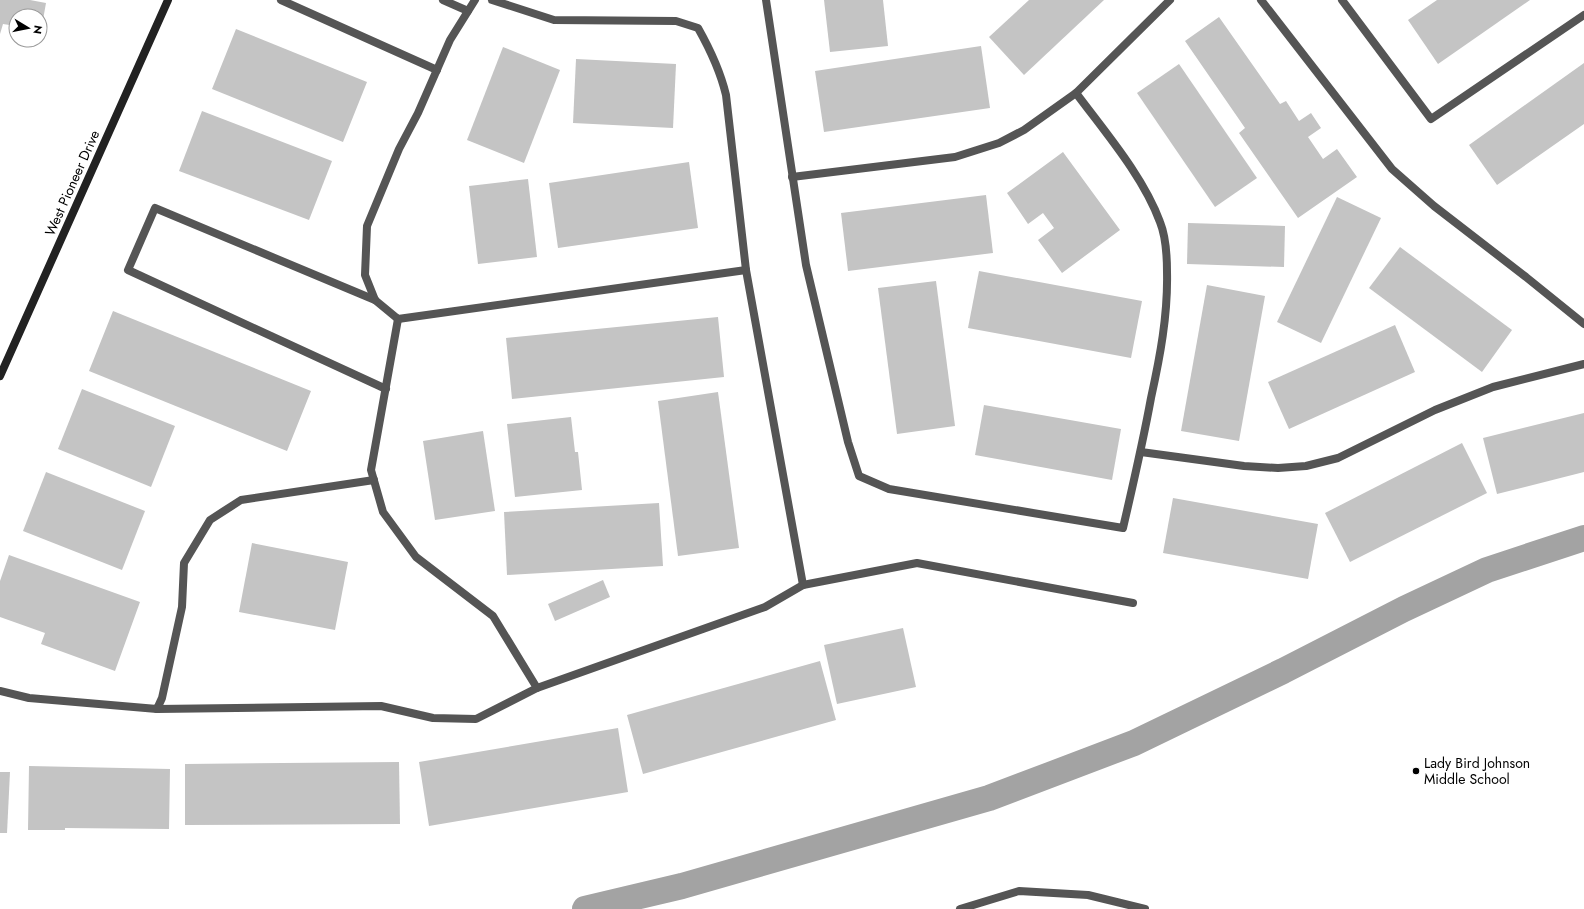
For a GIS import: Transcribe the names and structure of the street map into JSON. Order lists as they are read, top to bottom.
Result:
{
  "streets": {
    "main road": ["West Pioneer Drive"]
  },
  "places": ["Lady Bird Johnson Middle School"],
  "north": "right"
}
